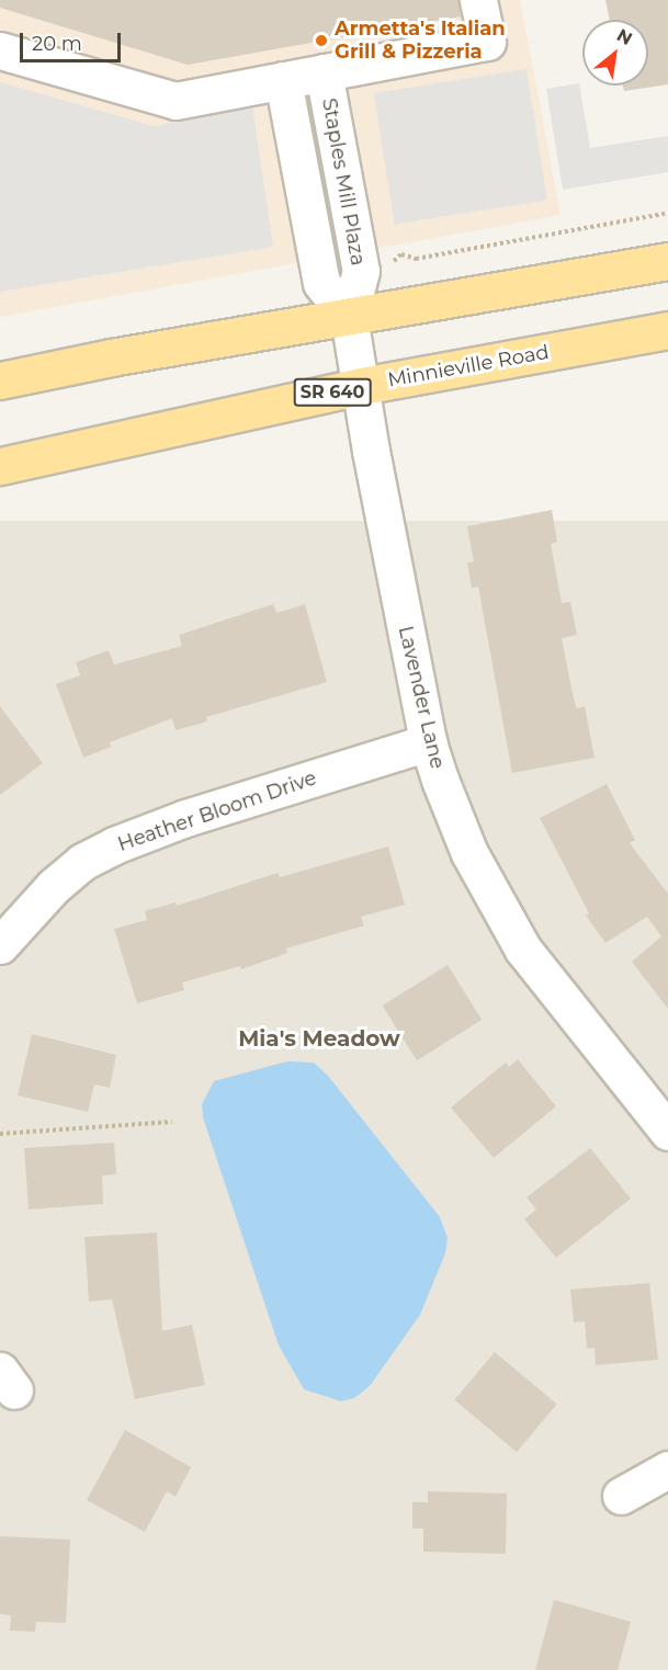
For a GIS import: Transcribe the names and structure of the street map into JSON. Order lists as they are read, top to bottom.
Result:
{
  "streets": {
    "main road": ["Minnieville Road", "SR 640"],
    "street": ["Staples Mill Plaza", "Lavender Lane", "Heather Bloom Drive"]
  },
  "crossings": [
    ["Staples Mill Plaza", "Lavender Lane"],
    ["Minnieville Road", "Lavender Lane"],
    ["Lavender Lane", "Heather Bloom Drive"]
  ],
  "districts": ["Mia's Meadow"],
  "places": ["Armetta's Italian Grill & Pizzeria"],
  "scale_bar": "20 m",
  "north": "top right"
}
